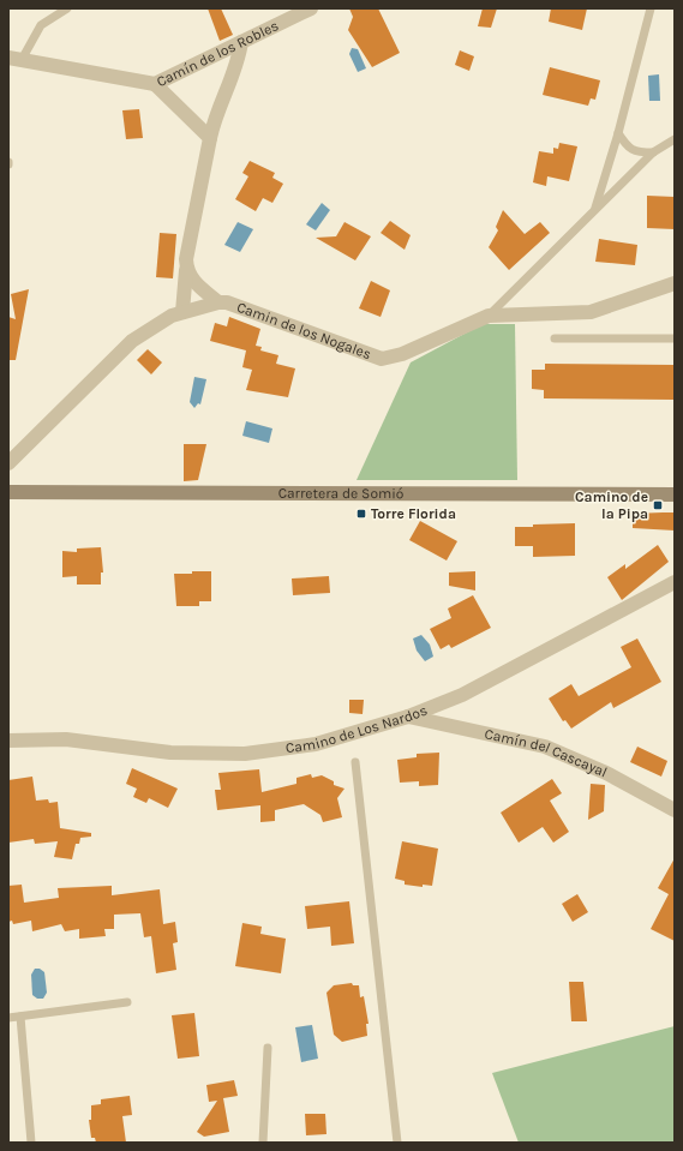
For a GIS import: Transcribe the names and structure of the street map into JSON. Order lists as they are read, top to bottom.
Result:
{
  "streets": {
    "street": [
      "Camín de los Robles",
      "Camin de los Nogales",
      "Carretera de Somió",
      "Camino de Los Nardos",
      "Camín del Cascayal"
    ]
  },
  "crossings": [
    ["Camino de Los Nardos", "Camín del Cascayal"]
  ],
  "places": {
    "transit": ["Camino de la Pipa", "Torre Florida"]
  }
}
